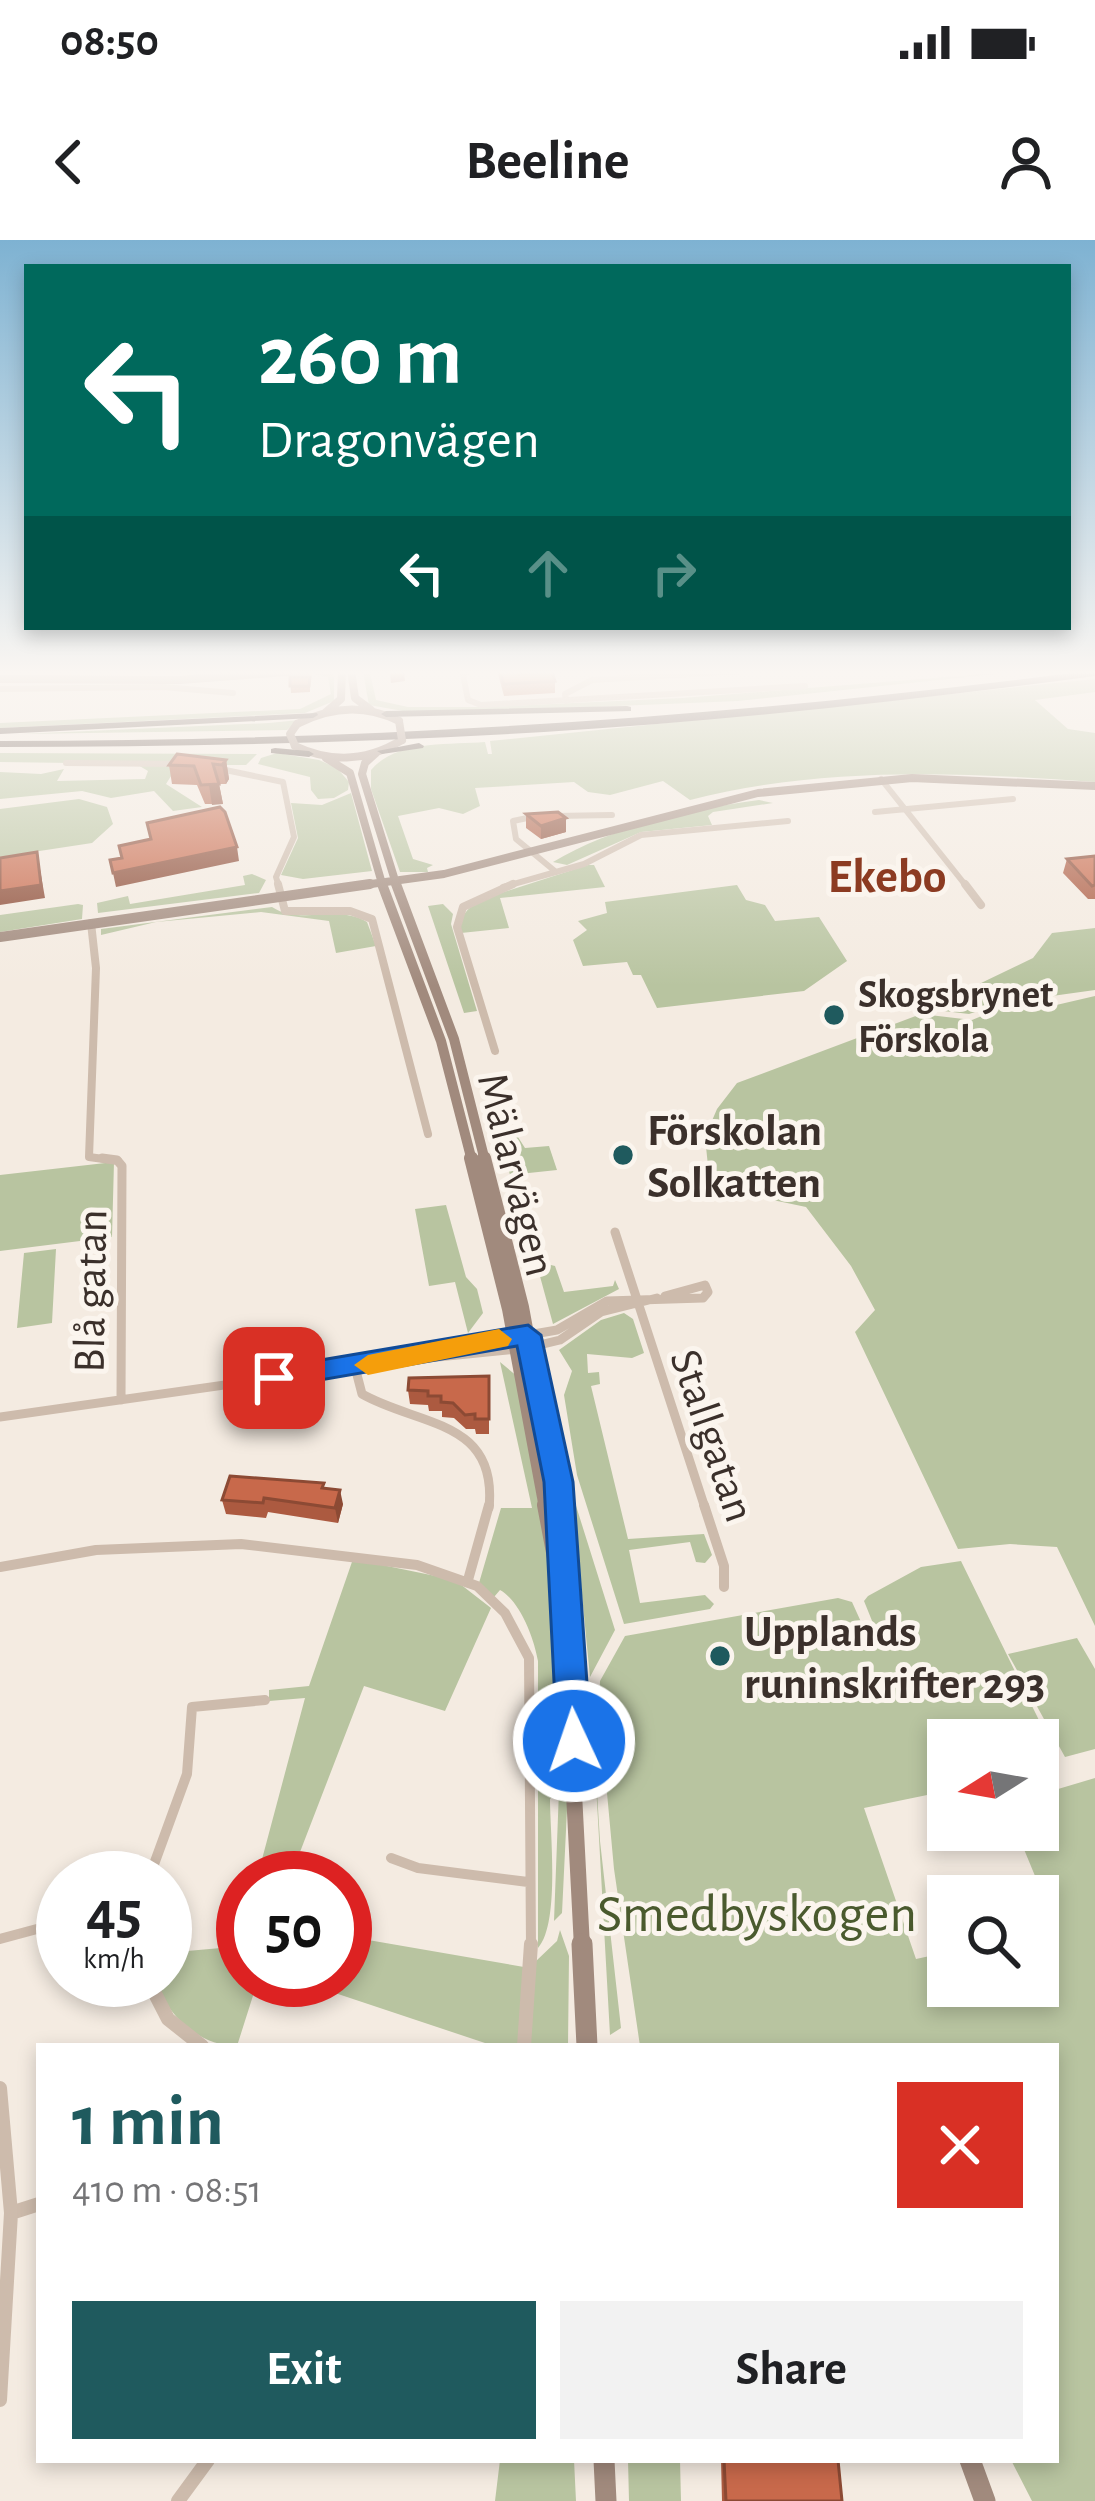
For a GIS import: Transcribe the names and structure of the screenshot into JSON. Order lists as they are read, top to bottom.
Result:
{
  "streets": {
    "main road": ["Mälarvägen"],
    "street": ["Blå gatan", "Stallgatan"]
  },
  "crossings": [
    ["Mälarvägen", "Stallgatan"],
    ["Blå gatan", "Stallgatan"]
  ],
  "districts": ["Ekebo"],
  "parks": ["Smedbyskogen"],
  "places": ["Skogsbrynet Förskola", "Förskolan Solkatten", "Upplands runinskrifter 293"],
  "north": "left",
  "page": {
    "status": "08:50",
    "header": "Beeline",
    "turn": ["260 m", "Dragonvägen"],
    "speed": "45 km/h",
    "limit": "50",
    "heading": ["1 min", "410 m · 08:51"],
    "buttons": ["Exit", "Share"]
  }
}
